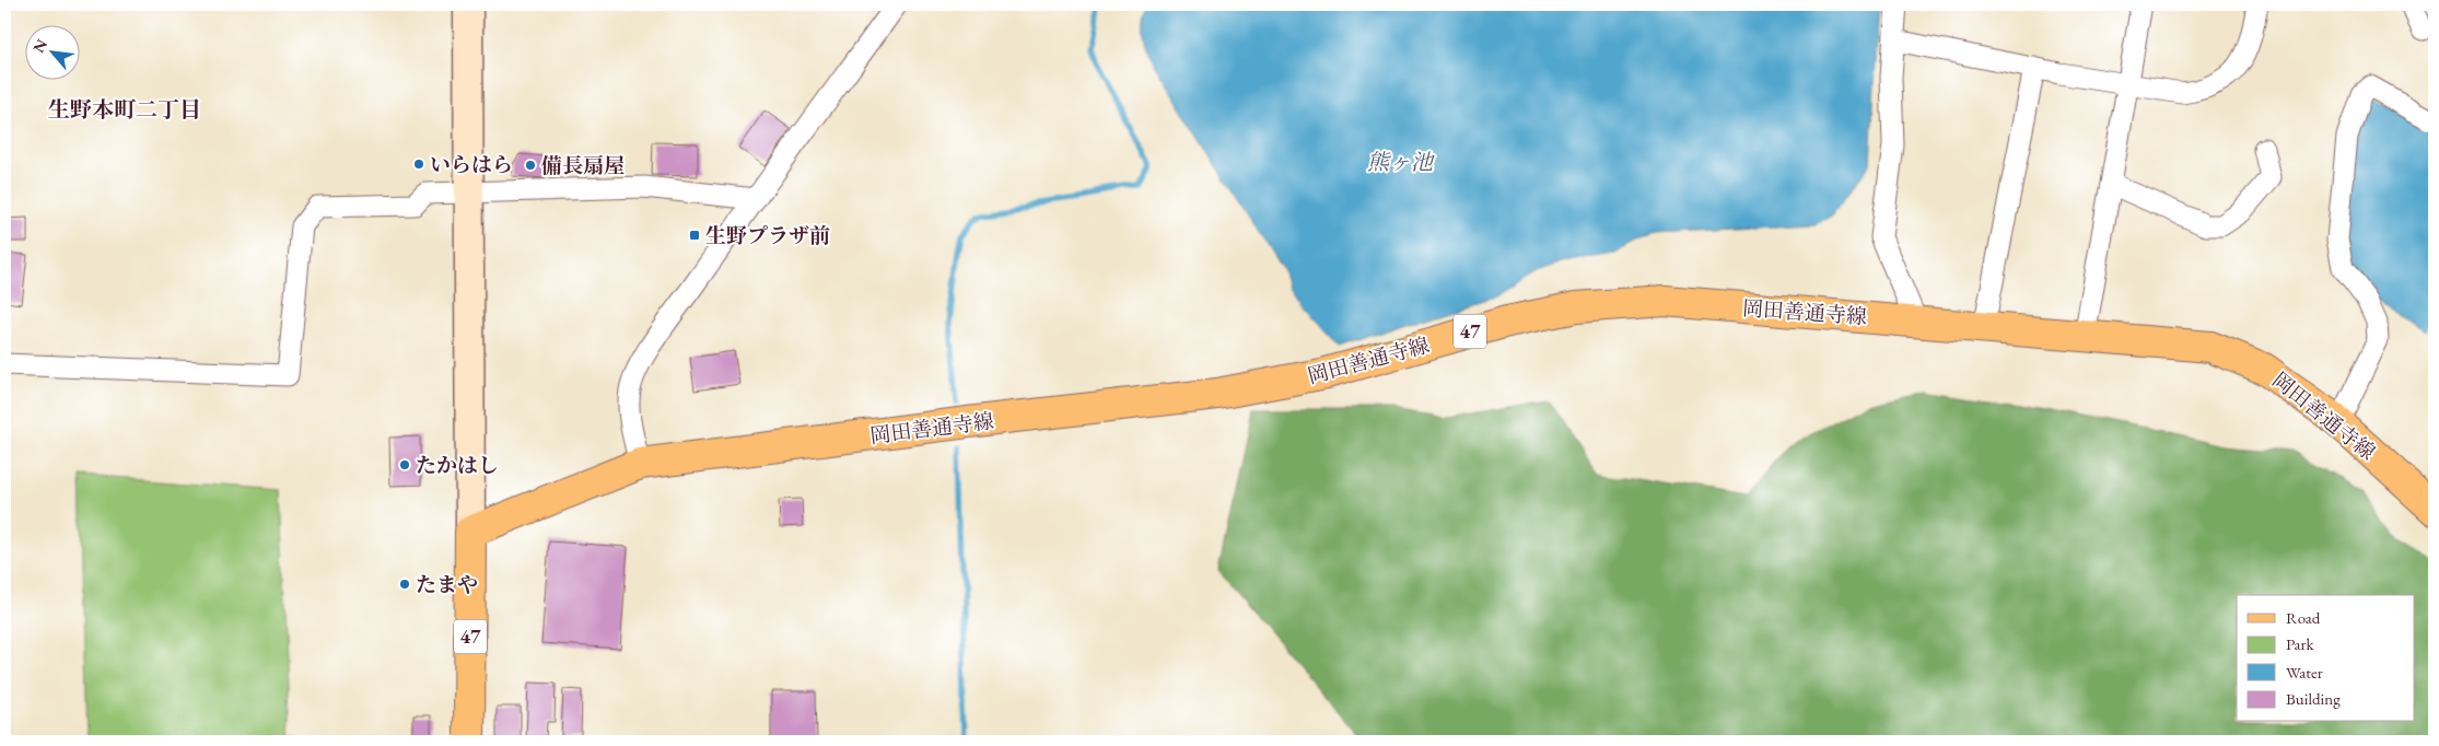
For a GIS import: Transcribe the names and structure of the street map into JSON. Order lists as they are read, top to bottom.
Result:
{
  "streets": {
    "main road": ["岡田善通寺線", "47"]
  },
  "crossings": [
    ["岡田善通寺線", "47"]
  ],
  "districts": ["生野本町二丁目"],
  "water": ["熊ヶ池"],
  "places": {
    "other": [
      "いらはら",
      "備長扇屋",
      "たかはし",
      "たまや"
    ],
    "transit": ["生野プラザ前"]
  },
  "legend": [
    "Road",
    "Park",
    "Water",
    "Building"
  ],
  "north": "top left"
}
